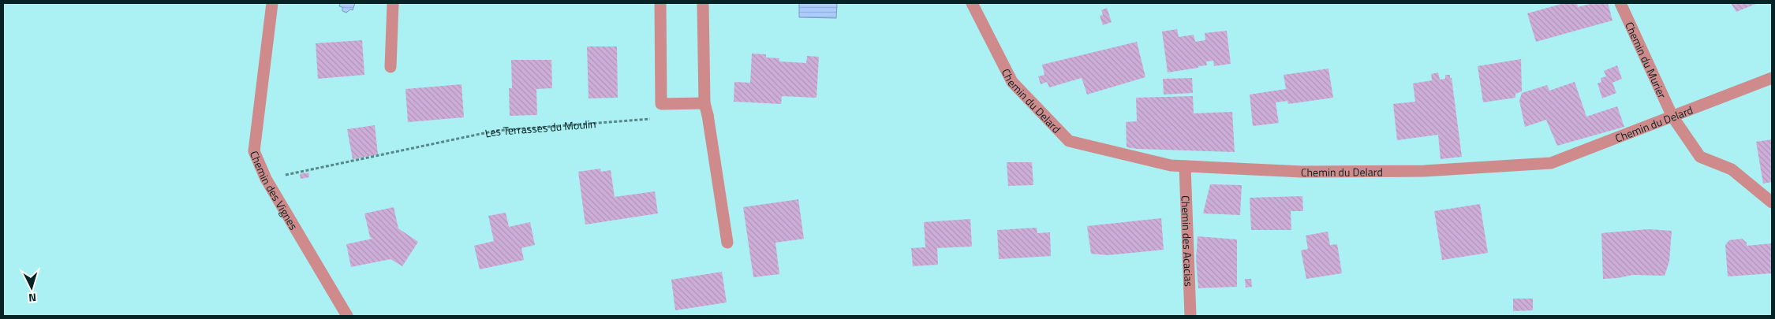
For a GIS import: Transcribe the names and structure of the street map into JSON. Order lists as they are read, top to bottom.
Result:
{
  "streets": {
    "street": [
      "Chemin du Murier",
      "Chemin du Delard",
      "Chemin des Vignes",
      "Chemin des Acacias"
    ],
    "path": ["Les Terrasses du Moulin"]
  },
  "crossings": [
    ["Chemin du Murier", "Chemin du Delard"],
    ["Chemin du Delard", "Chemin des Acacias"],
    ["Les Terrasses du Moulin", "Chemin des Vignes"]
  ],
  "north": "bottom"
}
